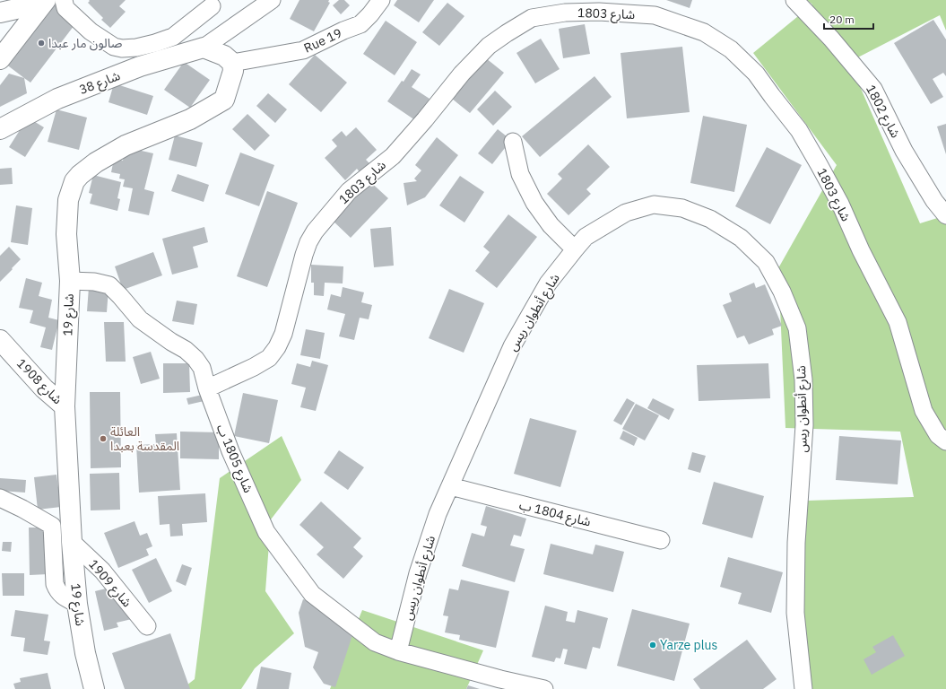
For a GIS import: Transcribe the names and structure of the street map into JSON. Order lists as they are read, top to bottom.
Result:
{
  "streets": {
    "street": [
      "شارع 1803",
      "Rue 19",
      "شارع 38",
      "شارع 1802",
      "شارع أنطوان ريس",
      "شارع 19",
      "شارع 1908",
      "شارع 1805 ب",
      "شارع 1804 ب",
      "شارع 1909"
    ]
  },
  "crossings": [
    ["شارع 1803", "شارع 1805 ب"],
    ["Rue 19", "شارع 19"],
    ["شارع أنطوان ريس", "شارع 1805 ب"],
    ["شارع أنطوان ريس", "شارع 1804 ب"],
    ["شارع 19", "شارع 1908"],
    ["شارع 19", "شارع 1805 ب"],
    ["شارع 19", "شارع 1909"]
  ],
  "places": ["صالون مار عبدا", "العائلة المقدسة بعبدا", "Yarze plus"],
  "scale_bar": "20 m"
}
